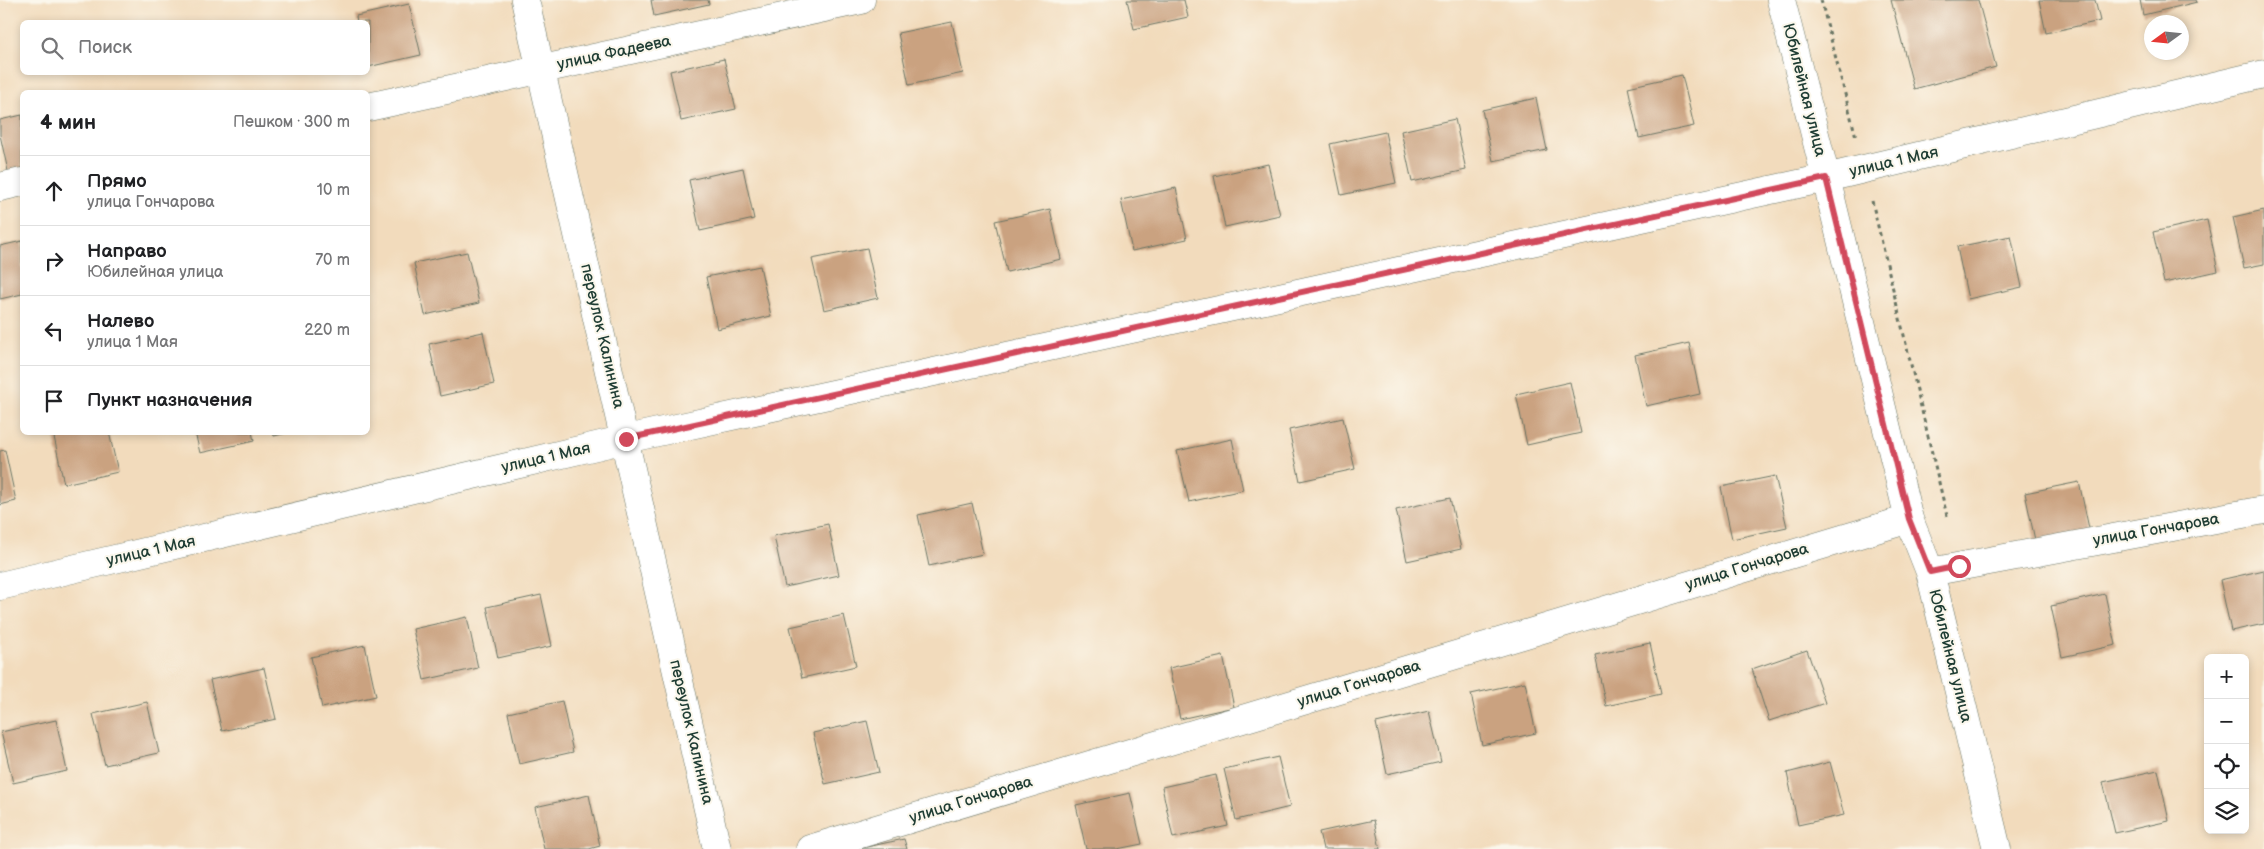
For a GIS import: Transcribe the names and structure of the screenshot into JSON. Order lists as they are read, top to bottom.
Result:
{
  "streets": {
    "street": [
      "улица Фадеева",
      "Юбилейная улица",
      "улица 1 Мая",
      "переулок Калинина",
      "улица Гончарова"
    ]
  },
  "crossings": [
    ["улица Фадеева", "переулок Калинина"],
    ["Юбилейная улица", "улица 1 Мая"],
    ["Юбилейная улица", "улица Гончарова"],
    ["улица 1 Мая", "переулок Калинина"]
  ],
  "north": "left",
  "page": {
    "search": "Поиск",
    "heading": ["4 мин", "Пешком · 300 m"],
    "list": [
      ["Прямо", "улица Гончарова", "10 m"],
      ["Направо", "Юбилейная улица", "70 m"],
      ["Налево", "улица 1 Мая", "220 m"],
      "Пункт назначения"
    ],
    "map_buttons": ["+", "−"]
  }
}
